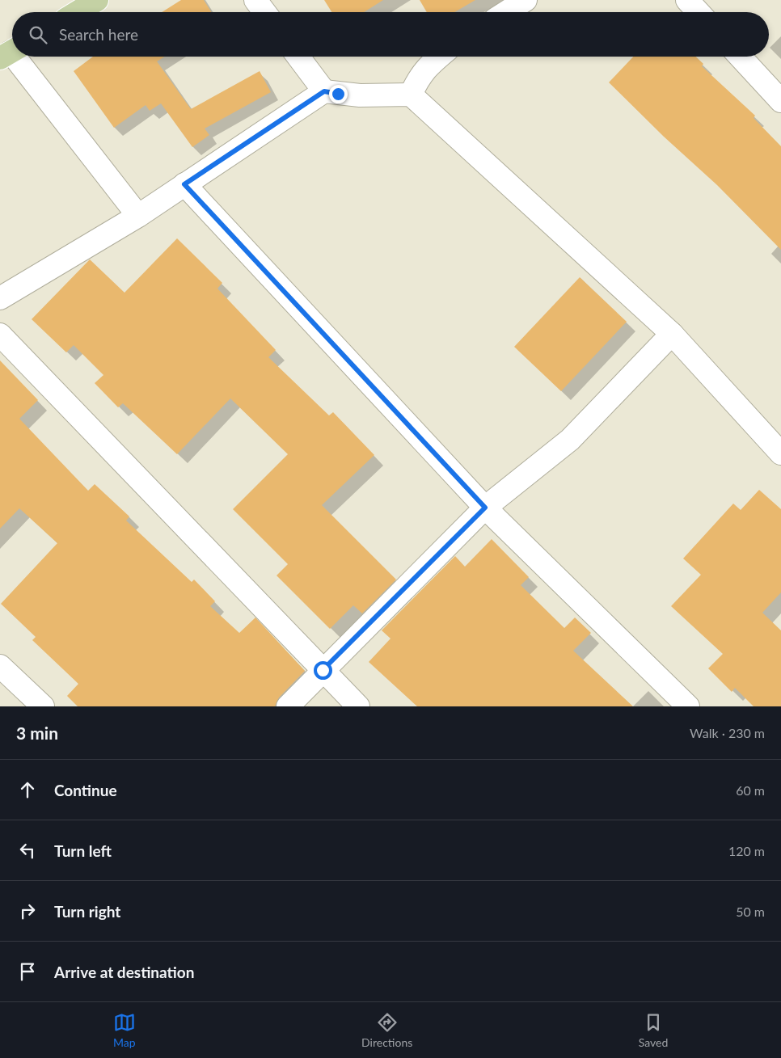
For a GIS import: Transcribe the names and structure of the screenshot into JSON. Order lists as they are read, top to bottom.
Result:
{
  "page": {
    "search": "Search here",
    "heading": ["3 min", "Walk · 230 m"],
    "list": [
      ["Continue", "60 m"],
      ["Turn left", "120 m"],
      ["Turn right", "50 m"],
      "Arrive at destination"
    ],
    "nav": ["Map", "Directions", "Saved"]
  }
}
